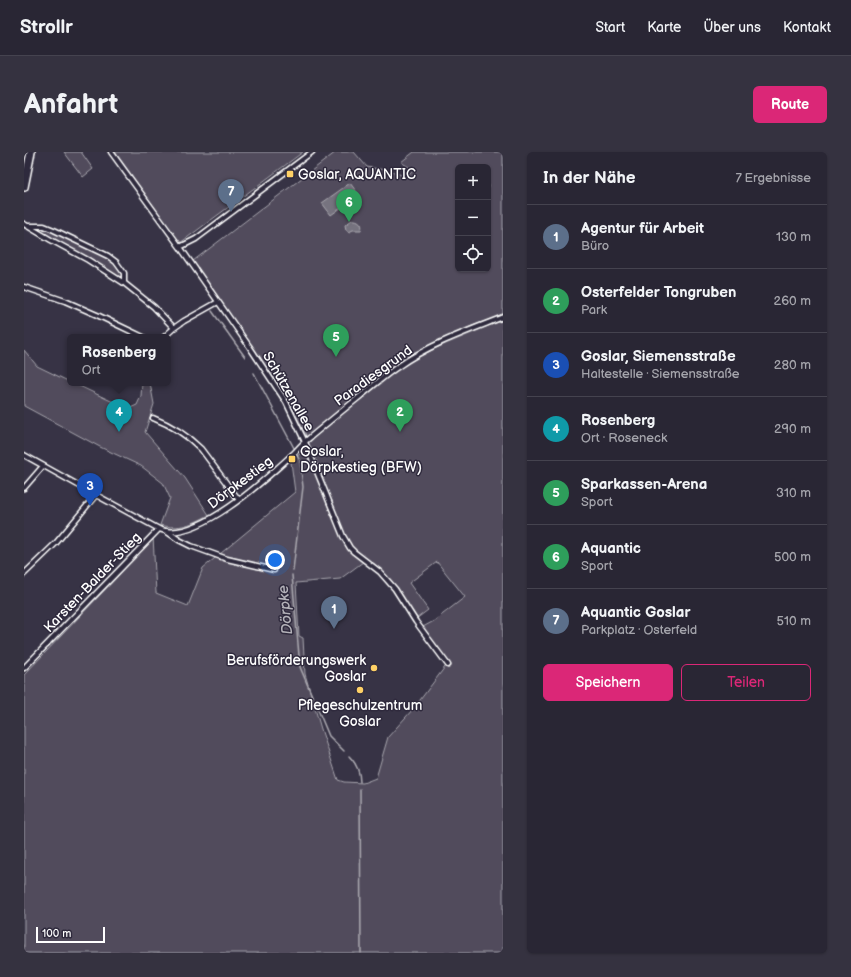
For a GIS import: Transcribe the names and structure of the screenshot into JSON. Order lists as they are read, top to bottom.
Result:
{
  "streets": {
    "street": [
      "Paradiesgrund",
      "Schützenallee",
      "Dörpkestieg",
      "Karsten-Balder-Stieg"
    ]
  },
  "crossings": [
    ["Paradiesgrund", "Schützenallee"],
    ["Paradiesgrund", "Dörpkestieg"],
    ["Schützenallee", "Dörpkestieg"]
  ],
  "water": ["Dörpke"],
  "places": {
    "transit": ["Goslar, AQUANTIC", "Goslar, Dörpkestieg (BFW)"],
    "other": ["Berufsförderungswerk Goslar", "Pflegeschulzentrum Goslar"]
  },
  "scale_bar": "100 m",
  "page": {
    "header": "Strollr",
    "nav": [
      "Start",
      "Karte",
      "Über uns",
      "Kontakt"
    ],
    "buttons": [
      "Route",
      ["Speichern", "Teilen"]
    ],
    "title": "Anfahrt",
    "heading": ["In der Nähe", "7 Ergebnisse"],
    "map_buttons": ["+", "−"],
    "pins": [
      "7",
      "6",
      "5",
      "2",
      "4",
      "3",
      "1"
    ],
    "list": [
      {
        "mark": "1",
        "name": "Agentur für Arbeit",
        "note": "Büro",
        "value": "130 m"
      },
      {
        "mark": "2",
        "name": "Osterfelder Tongruben",
        "note": "Park",
        "value": "260 m"
      },
      {
        "mark": "3",
        "name": "Goslar, Siemensstraße",
        "note": "Haltestelle · Siemensstraße",
        "value": "280 m"
      },
      {
        "mark": "4",
        "name": "Rosenberg",
        "note": "Ort · Roseneck",
        "value": "290 m"
      },
      {
        "mark": "5",
        "name": "Sparkassen-Arena",
        "note": "Sport",
        "value": "310 m"
      },
      {
        "mark": "6",
        "name": "Aquantic",
        "note": "Sport",
        "value": "500 m"
      },
      {
        "mark": "7",
        "name": "Aquantic Goslar",
        "note": "Parkplatz · Osterfeld",
        "value": "510 m"
      }
    ],
    "popup": ["Rosenberg", "Ort"],
    "scale": "100 m"
  }
}
